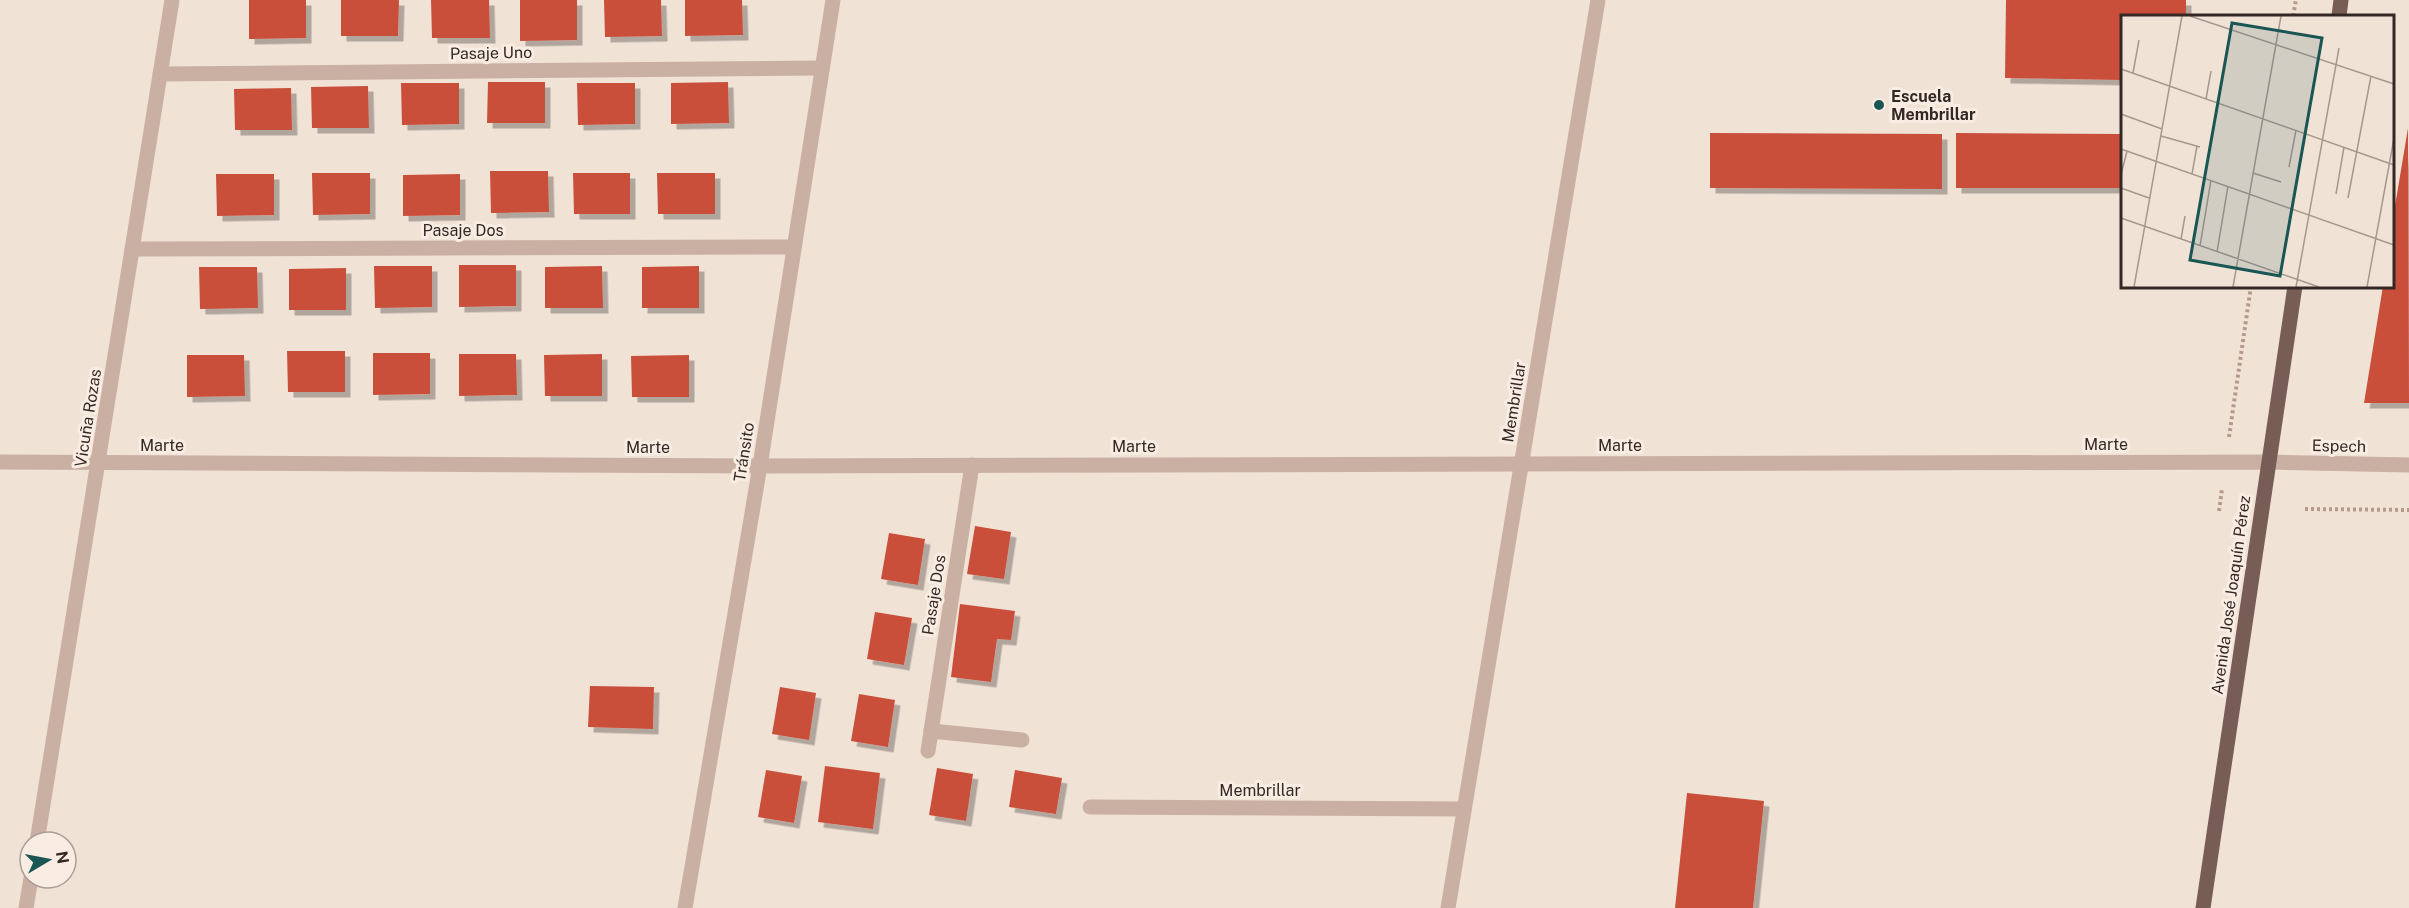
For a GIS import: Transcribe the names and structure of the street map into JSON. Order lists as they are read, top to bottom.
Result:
{
  "streets": {
    "main road": ["Avenida José Joaquín Pérez"],
    "street": [
      "Pasaje Uno",
      "Pasaje Dos",
      "Membrillar",
      "Vicuña Rozas",
      "Marte",
      "Espech",
      "Tránsito"
    ]
  },
  "crossings": [
    ["Pasaje Uno", "Vicuña Rozas"],
    ["Pasaje Uno", "Tránsito"],
    ["Pasaje Dos", "Vicuña Rozas"],
    ["Pasaje Dos", "Marte"],
    ["Pasaje Dos", "Tránsito"],
    ["Membrillar", "Marte"],
    ["Vicuña Rozas", "Marte"],
    ["Marte", "Espech"],
    ["Marte", "Tránsito"],
    ["Marte", "Avenida José Joaquín Pérez"],
    ["Espech", "Avenida José Joaquín Pérez"]
  ],
  "places": ["Escuela Membrillar"],
  "north": "right"
}
